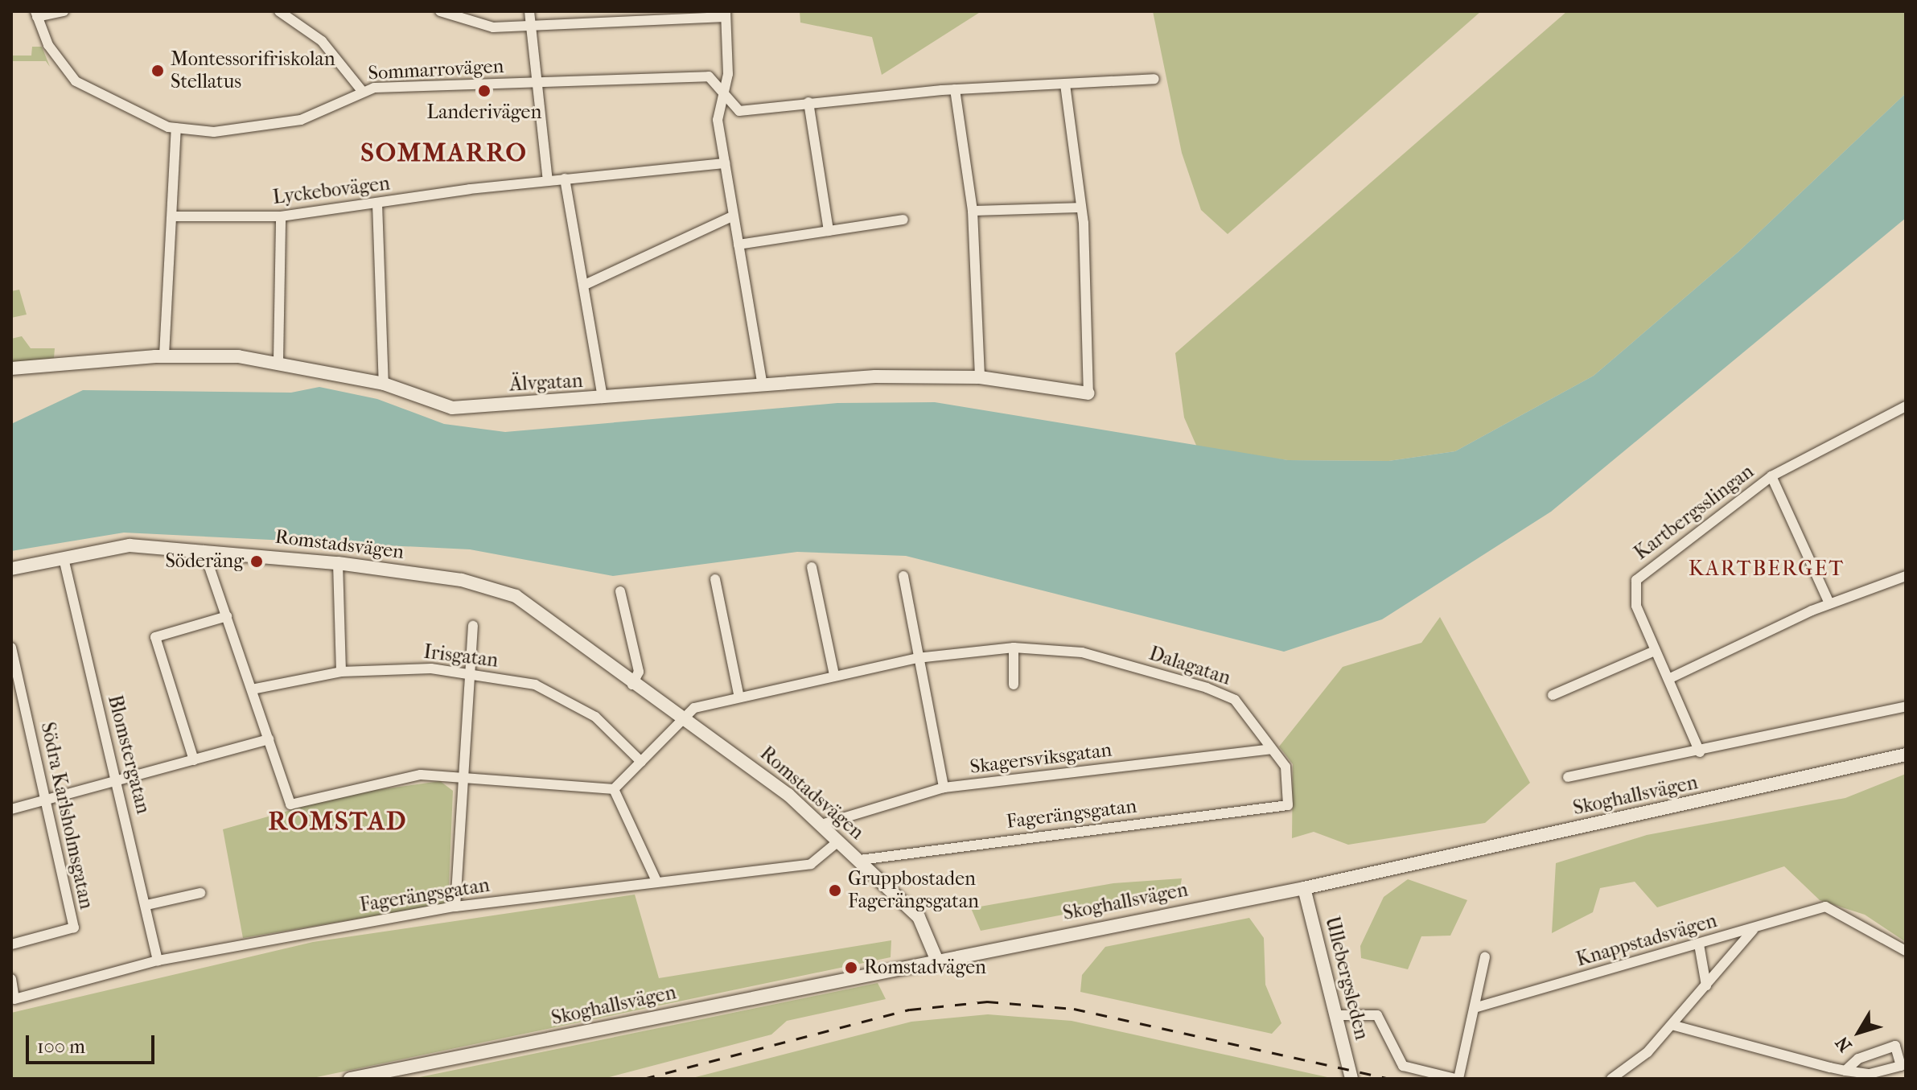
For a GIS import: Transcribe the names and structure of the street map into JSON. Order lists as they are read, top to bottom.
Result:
{
  "streets": {
    "street": [
      "Sommarrovägen",
      "Lyckebovägen",
      "Älvgatan",
      "Kartbergsslingan",
      "Romstadsvägen",
      "Irisgatan",
      "Dalagatan",
      "Blomstergatan",
      "Skagersviksgatan",
      "Skoghallsvägen",
      "Fagerängsgatan",
      "Södra Karlsholmsgatan",
      "Knappstadsvägen",
      "Ullebergsleden"
    ]
  },
  "crossings": [
    ["Romstadsvägen", "Dalagatan"],
    ["Romstadsvägen", "Blomstergatan"],
    ["Romstadsvägen", "Skagersviksgatan"],
    ["Romstadsvägen", "Skoghallsvägen"],
    ["Romstadsvägen", "Fagerängsgatan"],
    ["Irisgatan", "Dalagatan"],
    ["Dalagatan", "Skagersviksgatan"],
    ["Dalagatan", "Fagerängsgatan"],
    ["Blomstergatan", "Fagerängsgatan"],
    ["Skoghallsvägen", "Ullebergsleden"]
  ],
  "districts": ["SOMMARRO", "KARTBERGET", "ROMSTAD"],
  "places": [
    "Montessorifriskolan Stellatus",
    "Landerivägen",
    "Söderäng",
    "Gruppbostaden Fagerängsgatan",
    "Romstadvägen"
  ],
  "scale_bar": "100 m",
  "north": "bottom left"
}
